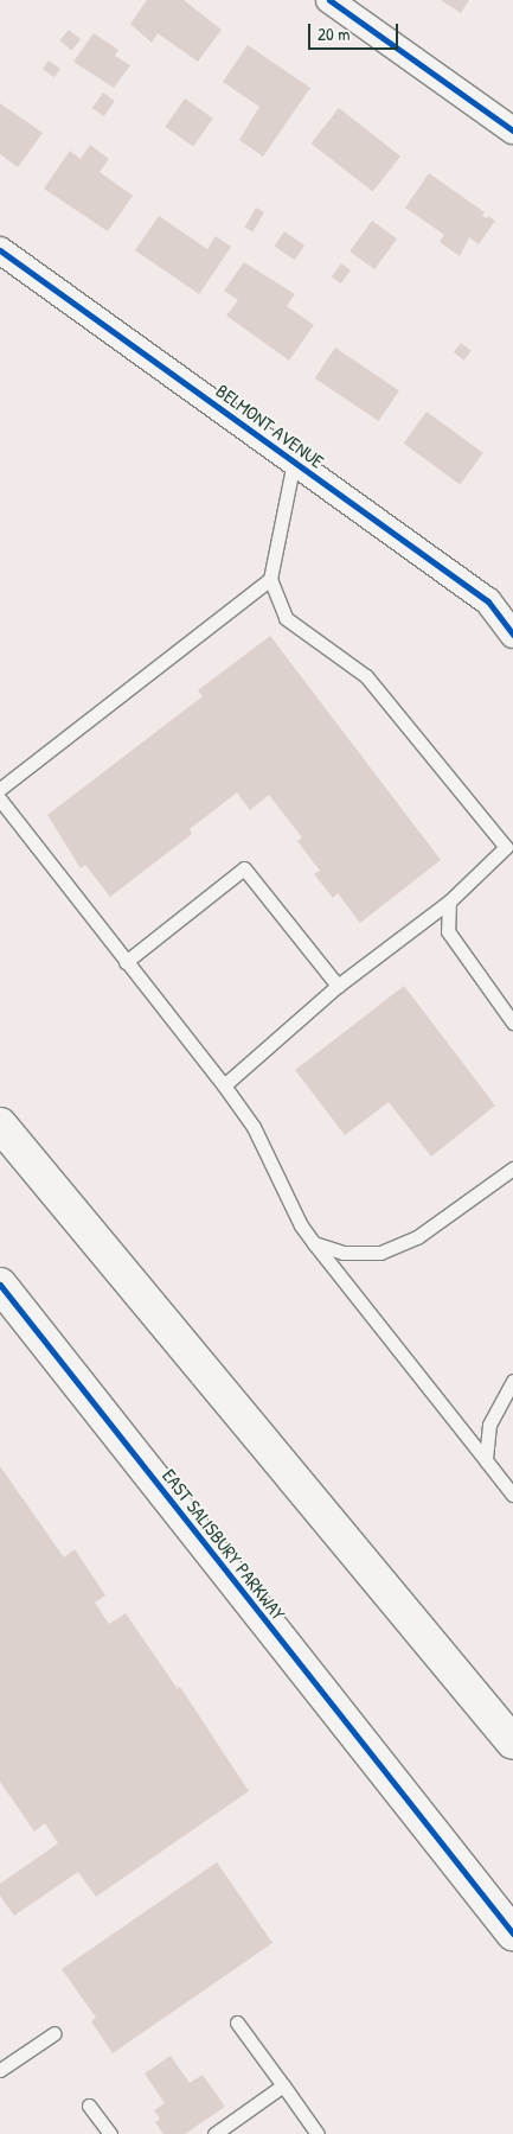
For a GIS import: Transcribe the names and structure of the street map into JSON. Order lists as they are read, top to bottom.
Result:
{
  "streets": {
    "main road": ["EAST SALISBURY PARKWAY"],
    "street": ["BELMONT AVENUE"]
  },
  "scale_bar": "20 m"
}
